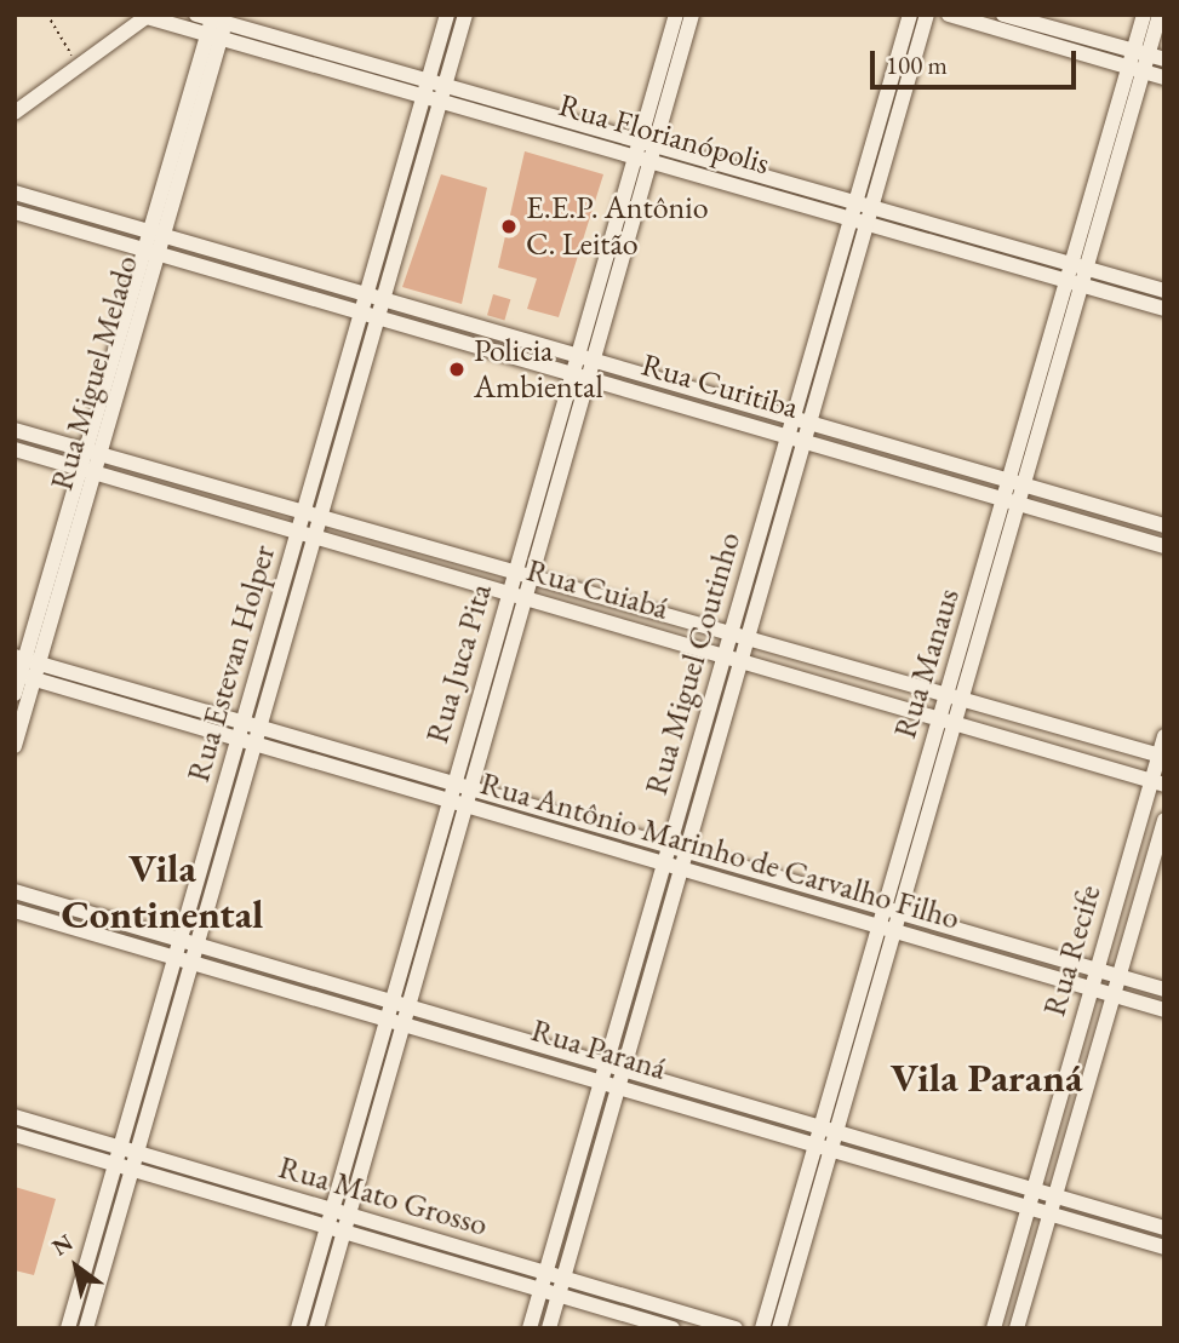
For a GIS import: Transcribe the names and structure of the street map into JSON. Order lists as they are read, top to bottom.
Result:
{
  "streets": {
    "street": [
      "Rua Florianópolis",
      "Rua Miguel Melado",
      "Rua Curitiba",
      "Rua Cuiabá",
      "Rua Estevan Holper",
      "Rua Juca Pita",
      "Rua Miguel Coutinho",
      "Rua Manaus",
      "Rua Antônio Marinho de Carvalho Filho",
      "Rua Recife",
      "Rua Paraná",
      "Rua Mato Grosso"
    ]
  },
  "crossings": [
    ["Rua Florianópolis", "Rua Miguel Melado"],
    ["Rua Florianópolis", "Rua Estevan Holper"],
    ["Rua Florianópolis", "Rua Juca Pita"],
    ["Rua Florianópolis", "Rua Miguel Coutinho"],
    ["Rua Florianópolis", "Rua Manaus"],
    ["Rua Miguel Melado", "Rua Curitiba"],
    ["Rua Miguel Melado", "Rua Cuiabá"],
    ["Rua Miguel Melado", "Rua Antônio Marinho de Carvalho Filho"],
    ["Rua Curitiba", "Rua Estevan Holper"],
    ["Rua Curitiba", "Rua Juca Pita"],
    ["Rua Curitiba", "Rua Miguel Coutinho"],
    ["Rua Curitiba", "Rua Manaus"],
    ["Rua Cuiabá", "Rua Estevan Holper"],
    ["Rua Cuiabá", "Rua Juca Pita"],
    ["Rua Cuiabá", "Rua Miguel Coutinho"],
    ["Rua Cuiabá", "Rua Manaus"],
    ["Rua Cuiabá", "Rua Recife"],
    ["Rua Estevan Holper", "Rua Antônio Marinho de Carvalho Filho"],
    ["Rua Estevan Holper", "Rua Paraná"],
    ["Rua Estevan Holper", "Rua Mato Grosso"],
    ["Rua Juca Pita", "Rua Antônio Marinho de Carvalho Filho"],
    ["Rua Juca Pita", "Rua Paraná"],
    ["Rua Juca Pita", "Rua Mato Grosso"],
    ["Rua Miguel Coutinho", "Rua Antônio Marinho de Carvalho Filho"],
    ["Rua Miguel Coutinho", "Rua Paraná"],
    ["Rua Miguel Coutinho", "Rua Mato Grosso"],
    ["Rua Manaus", "Rua Antônio Marinho de Carvalho Filho"],
    ["Rua Manaus", "Rua Paraná"],
    ["Rua Antônio Marinho de Carvalho Filho", "Rua Recife"],
    ["Rua Recife", "Rua Paraná"]
  ],
  "districts": ["Vila Continental", "Vila Paraná"],
  "places": ["E.E.P. Antônio C. Leitão", "Policia Ambiental"],
  "scale_bar": "100 m",
  "north": "top left"
}
